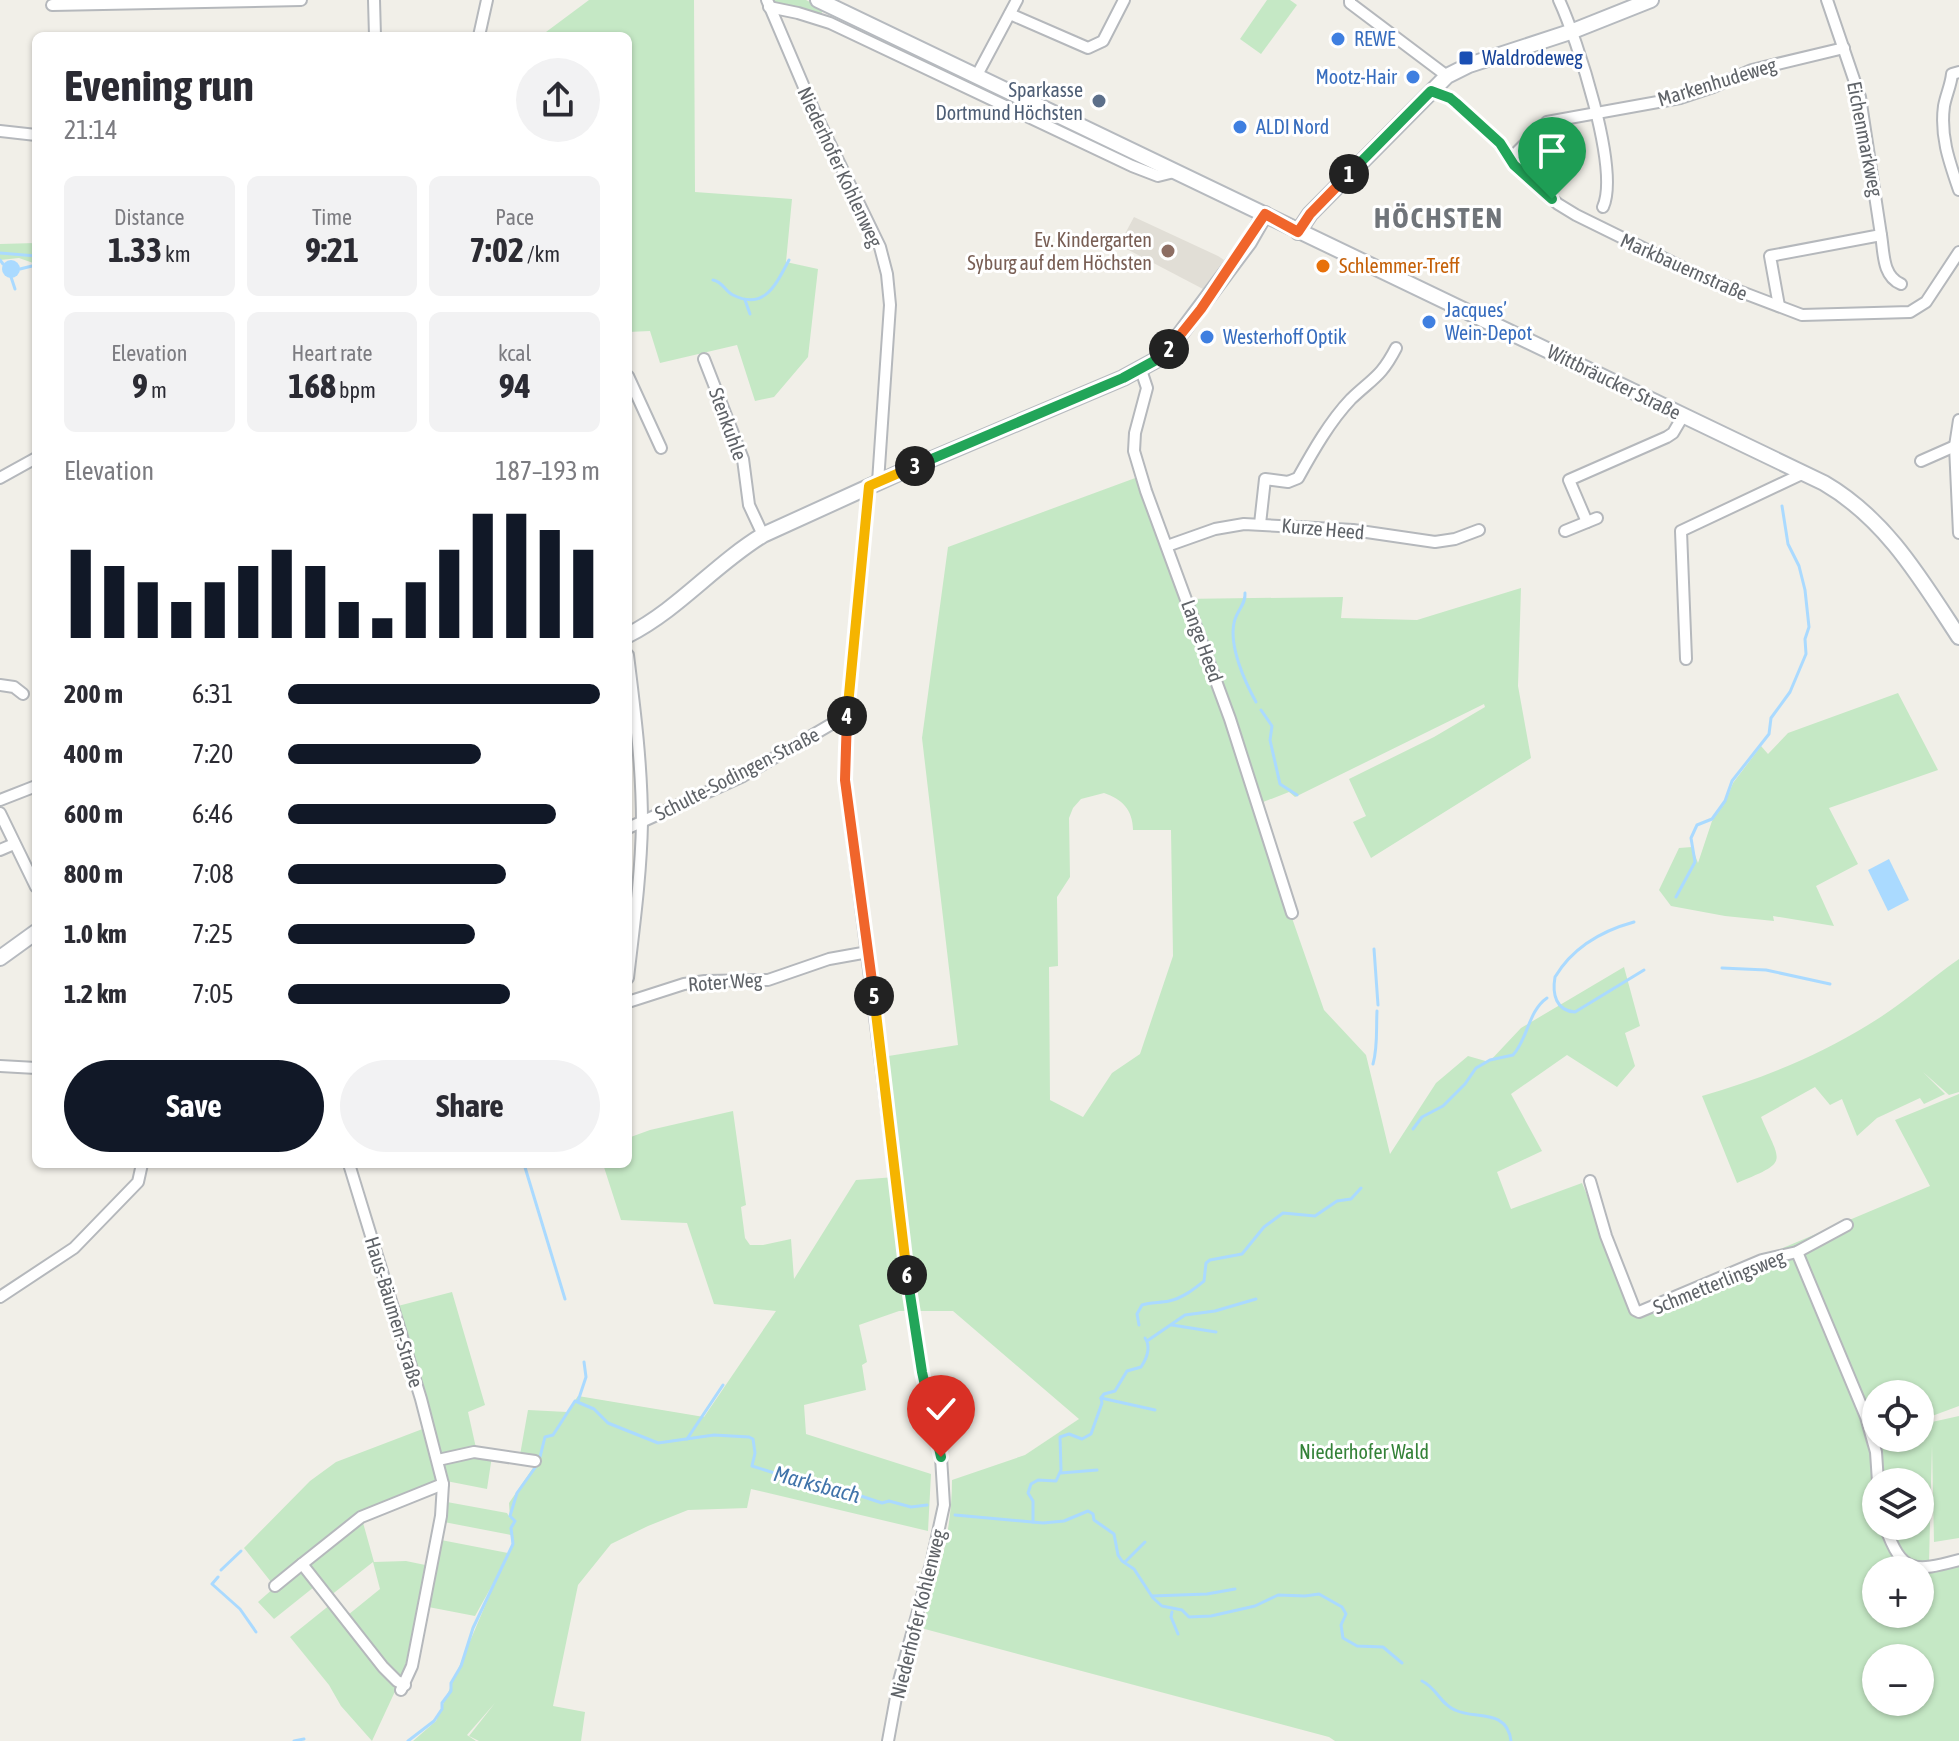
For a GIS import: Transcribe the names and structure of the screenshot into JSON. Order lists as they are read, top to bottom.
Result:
{
  "streets": {
    "main road": ["Wittbräucker Straße"],
    "street": [
      "Markenhudeweg",
      "Eichenmarkweg",
      "Niederhofer Kohlenweg",
      "Markbauernstraße",
      "Stenkuhle",
      "Kurze Heed",
      "Lange Heed",
      "Schulte-Sodingen-Straße",
      "Roter Weg",
      "Schmetterlingsweg",
      "Haus-Bäumen-Straße"
    ]
  },
  "crossings": [
    ["Markenhudeweg", "Eichenmarkweg"],
    ["Markenhudeweg", "Markbauernstraße"],
    ["Niederhofer Kohlenweg", "Wittbräucker Straße"],
    ["Niederhofer Kohlenweg", "Schulte-Sodingen-Straße"],
    ["Niederhofer Kohlenweg", "Roter Weg"],
    ["Kurze Heed", "Lange Heed"]
  ],
  "districts": ["HÖCHSTEN"],
  "water": ["Marksbach"],
  "parks": ["Niederhofer Wald"],
  "places": {
    "other": [
      "REWE",
      "Mootz-Hair",
      "Sparkasse Dortmund Höchsten",
      "ALDI Nord",
      "Ev. Kindergarten Syburg auf dem Höchsten",
      "Schlemmer-Treff",
      "Jacques’ Wein-Depot",
      "Westerhoff Optik"
    ],
    "transit": ["Waldrodeweg"]
  },
  "page": {
    "heading": ["Evening run", "21:14"],
    "pins": [
      "1",
      "2",
      "3",
      "4",
      "5",
      "6"
    ],
    "stats": [
      ["Distance", "1.33 km"],
      ["Time", "9:21"],
      ["Pace", "7:02 /km"],
      ["Elevation", "9 m"],
      ["Heart rate", "168 bpm"],
      ["kcal", "94"]
    ],
    "chart": ["Elevation", "187–193 m"],
    "list": [
      {
        "name": "200 m",
        "note": "6:31"
      },
      {
        "name": "400 m",
        "note": "7:20"
      },
      {
        "name": "600 m",
        "note": "6:46"
      },
      {
        "name": "800 m",
        "note": "7:08"
      },
      {
        "name": "1.0 km",
        "note": "7:25"
      },
      {
        "name": "1.2 km",
        "note": "7:05"
      }
    ],
    "buttons": ["Save", "Share"],
    "map_buttons": ["+", "−"]
  }
}
